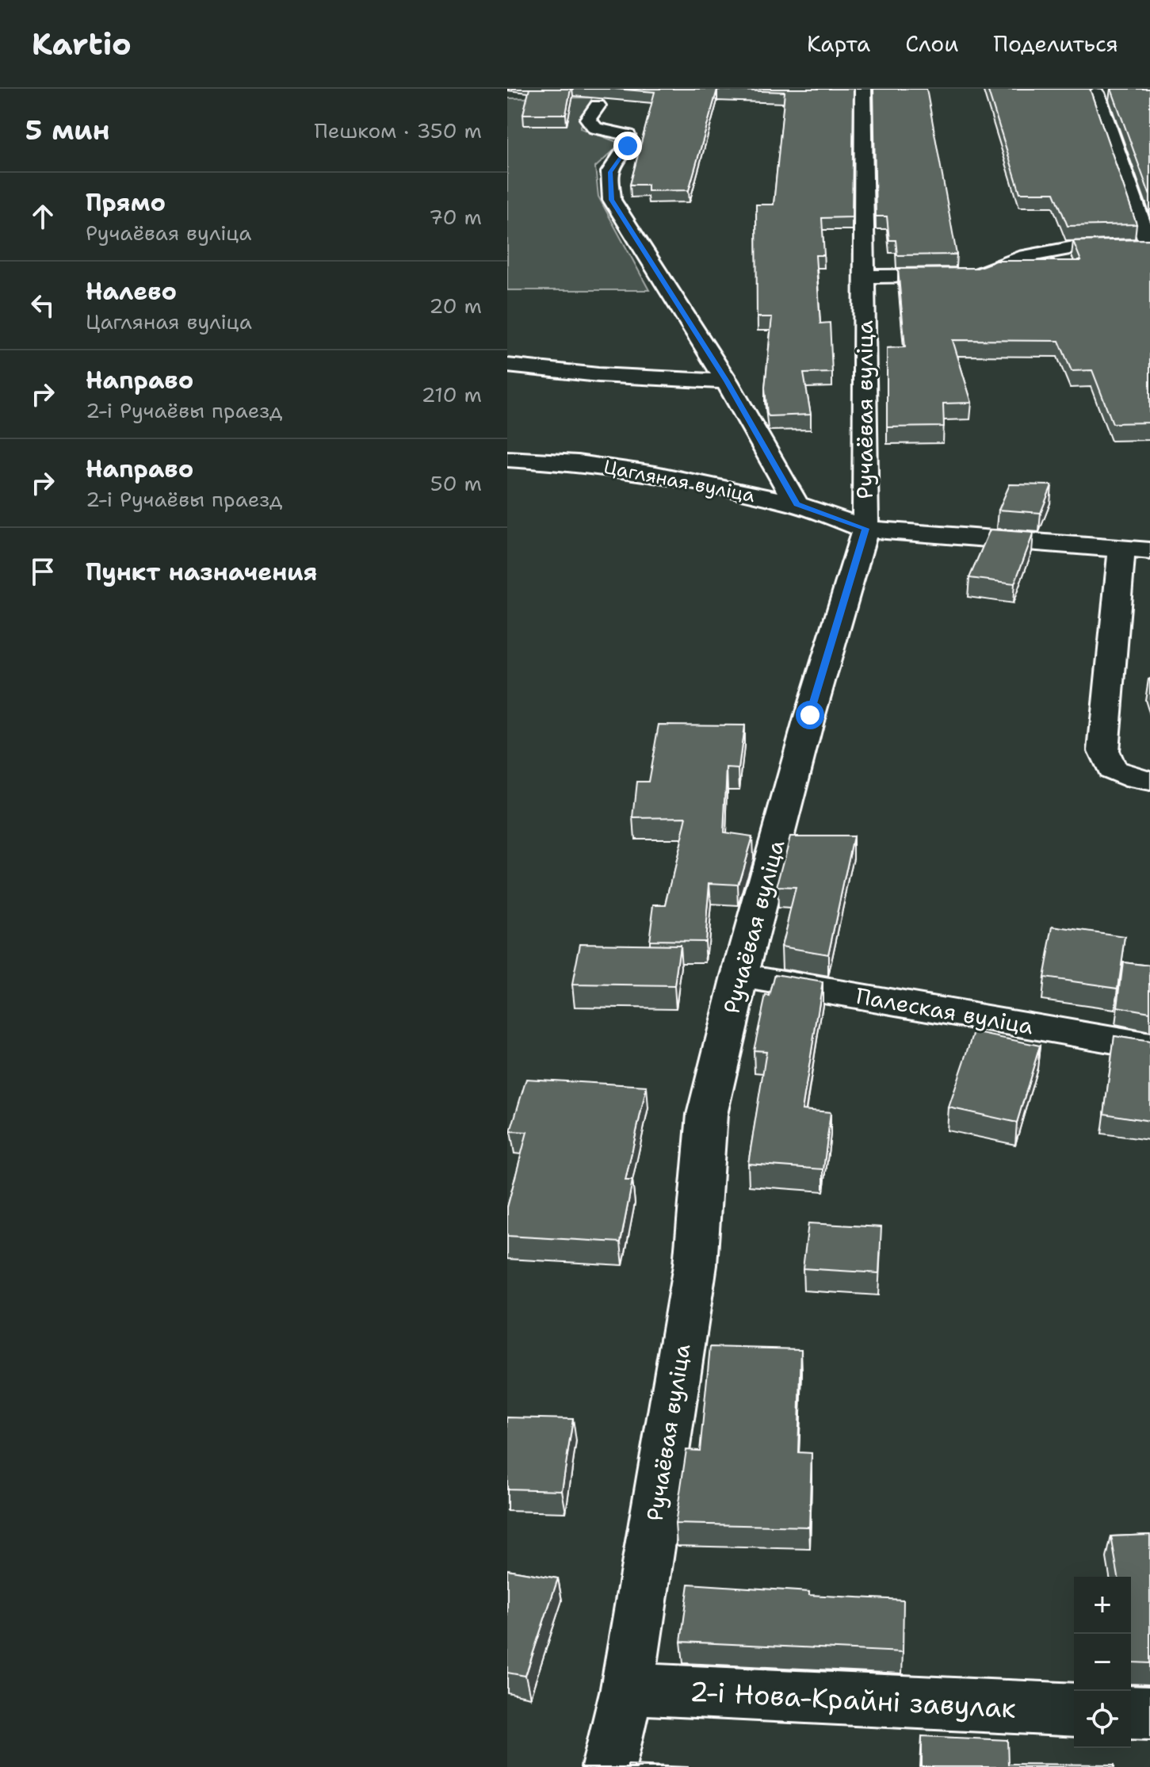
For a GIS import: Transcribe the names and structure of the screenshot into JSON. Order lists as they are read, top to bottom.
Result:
{
  "streets": {
    "street": [
      "Ручаёвая вуліца",
      "Цагляная вуліца",
      "Палеская вуліца",
      "2-і Нова-Крайні завулак"
    ]
  },
  "crossings": [
    ["Ручаёвая вуліца", "Цагляная вуліца"],
    ["Ручаёвая вуліца", "Палеская вуліца"],
    ["Ручаёвая вуліца", "2-і Нова-Крайні завулак"]
  ],
  "page": {
    "header": "Kartio",
    "nav": ["Карта", "Слои", "Поделиться"],
    "heading": ["5 мин", "Пешком · 350 m"],
    "list": [
      ["Прямо", "Ручаёвая вуліца", "70 m"],
      ["Налево", "Цагляная вуліца", "20 m"],
      ["Направо", "2-і Ручаёвы праезд", "210 m"],
      ["Направо", "2-і Ручаёвы праезд", "50 m"],
      "Пункт назначения"
    ],
    "map_buttons": ["+", "−"]
  }
}
